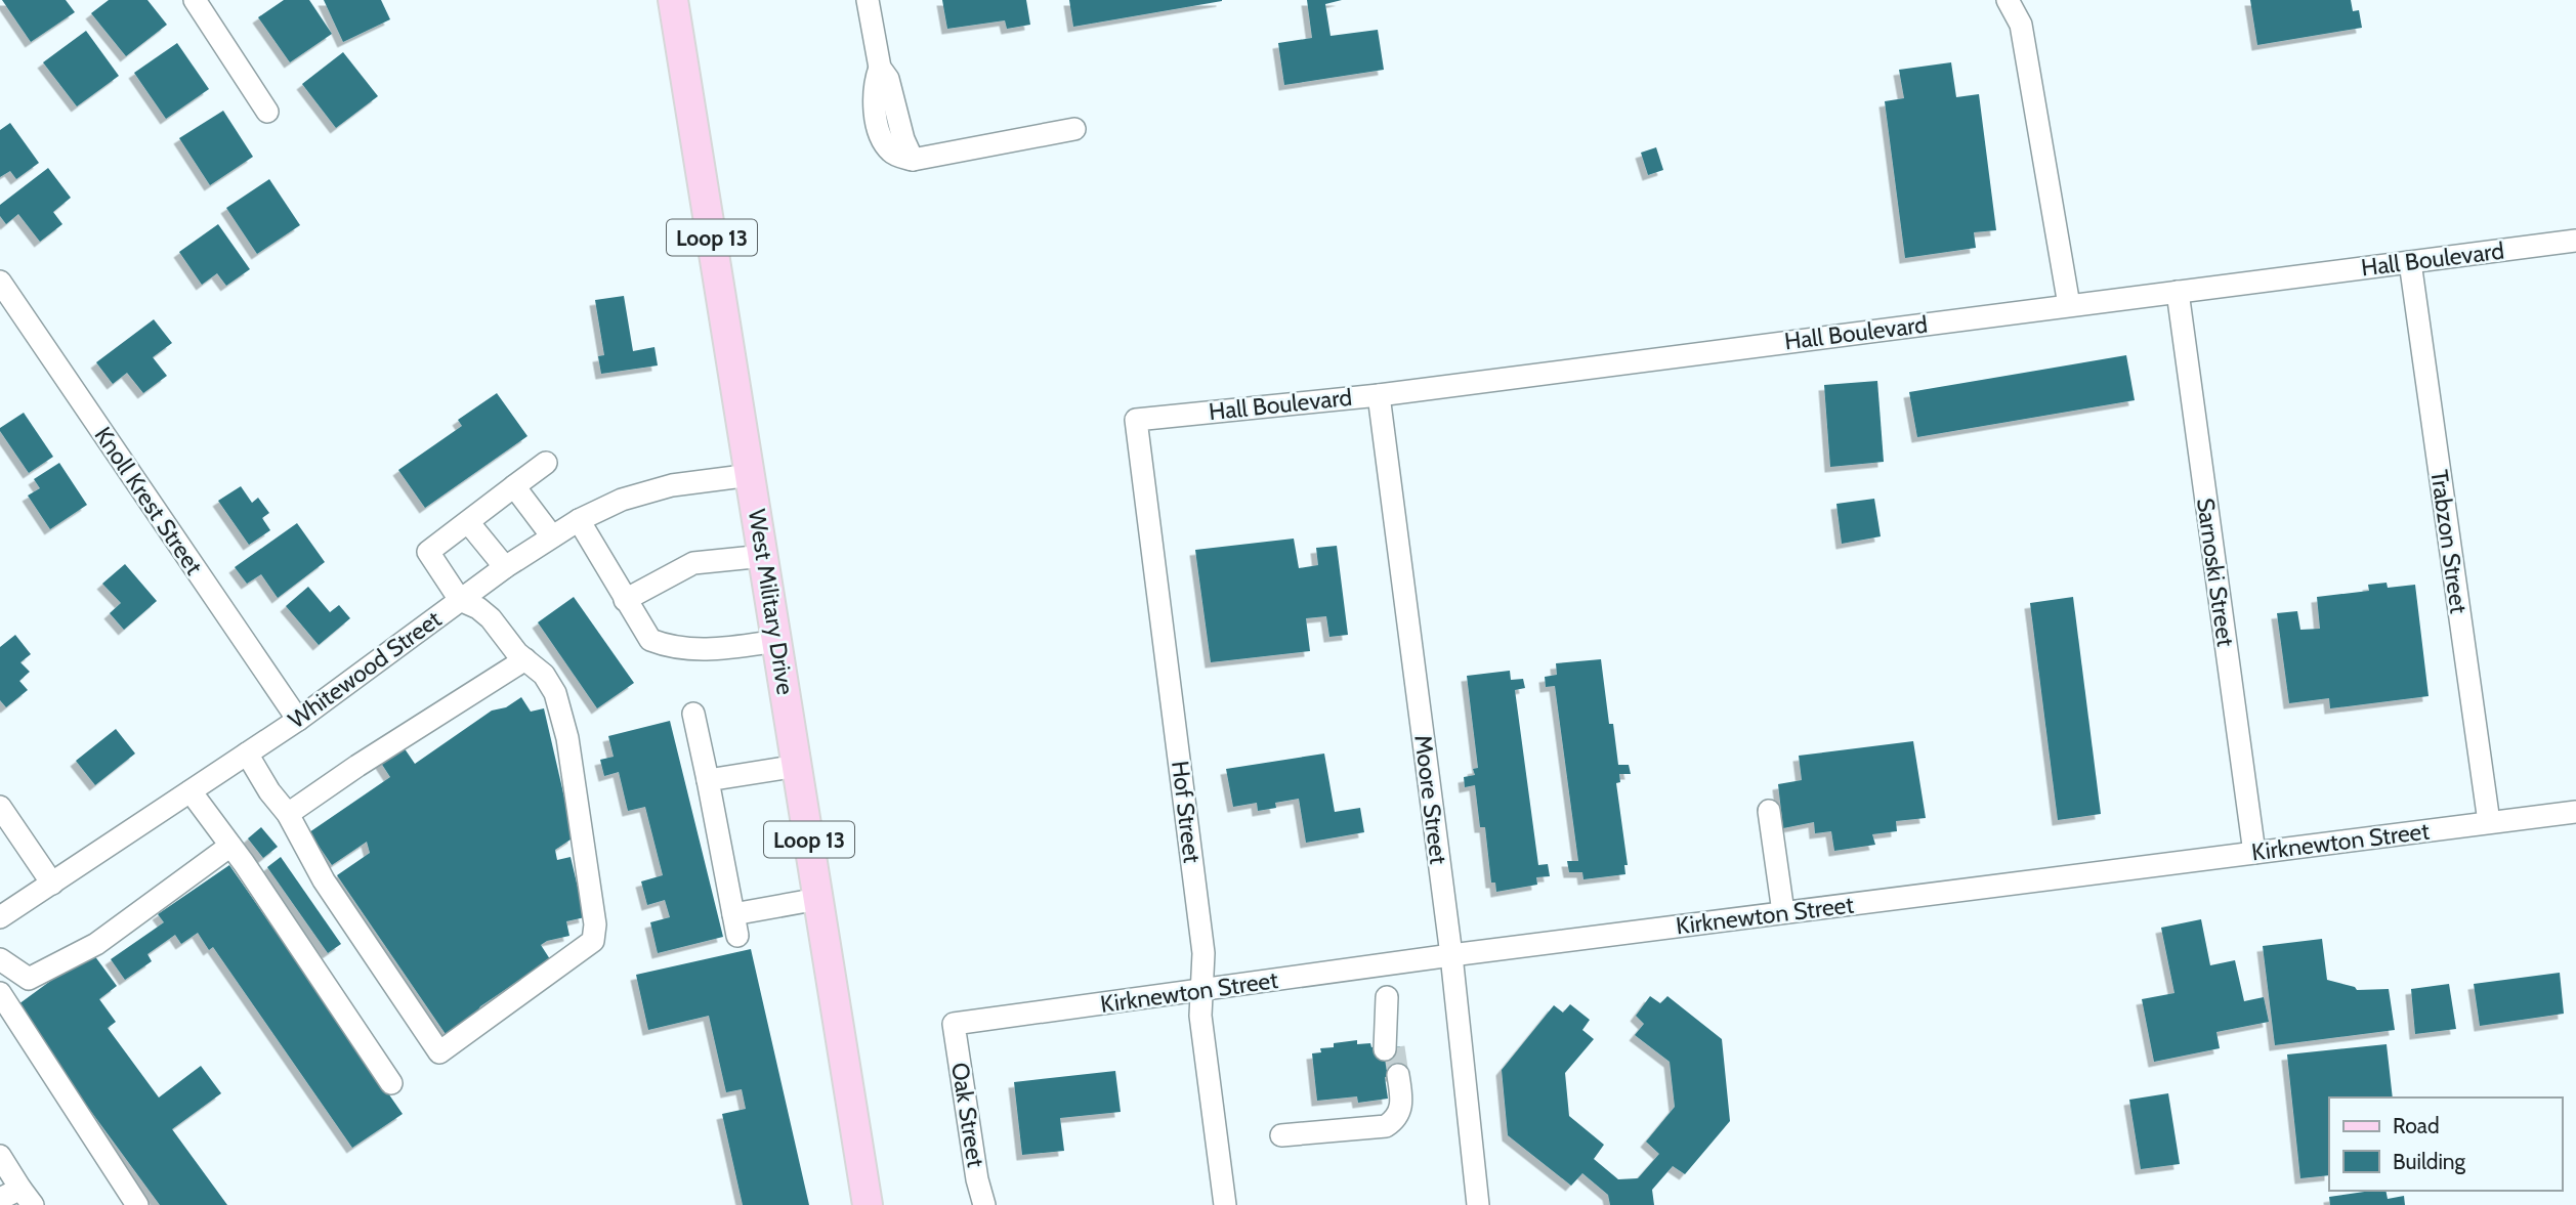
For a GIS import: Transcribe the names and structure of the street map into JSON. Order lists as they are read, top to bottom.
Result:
{
  "streets": {
    "main road": ["Loop 13", "West Military Drive"],
    "street": [
      "Hall Boulevard",
      "Knoll Krest Street",
      "Trabzon Street",
      "Sarnoski Street",
      "Whitewood Street",
      "Moore Street",
      "Hof Street",
      "Kirknewton Street",
      "Oak Street"
    ]
  },
  "crossings": [
    ["Hall Boulevard", "Trabzon Street"],
    ["Hall Boulevard", "Sarnoski Street"],
    ["Hall Boulevard", "Moore Street"],
    ["Hall Boulevard", "Hof Street"],
    ["Knoll Krest Street", "Whitewood Street"],
    ["Trabzon Street", "Kirknewton Street"],
    ["Sarnoski Street", "Kirknewton Street"],
    ["West Military Drive", "Whitewood Street"],
    ["Moore Street", "Kirknewton Street"],
    ["Hof Street", "Kirknewton Street"],
    ["Kirknewton Street", "Oak Street"]
  ],
  "legend": ["Road", "Building"]
}
